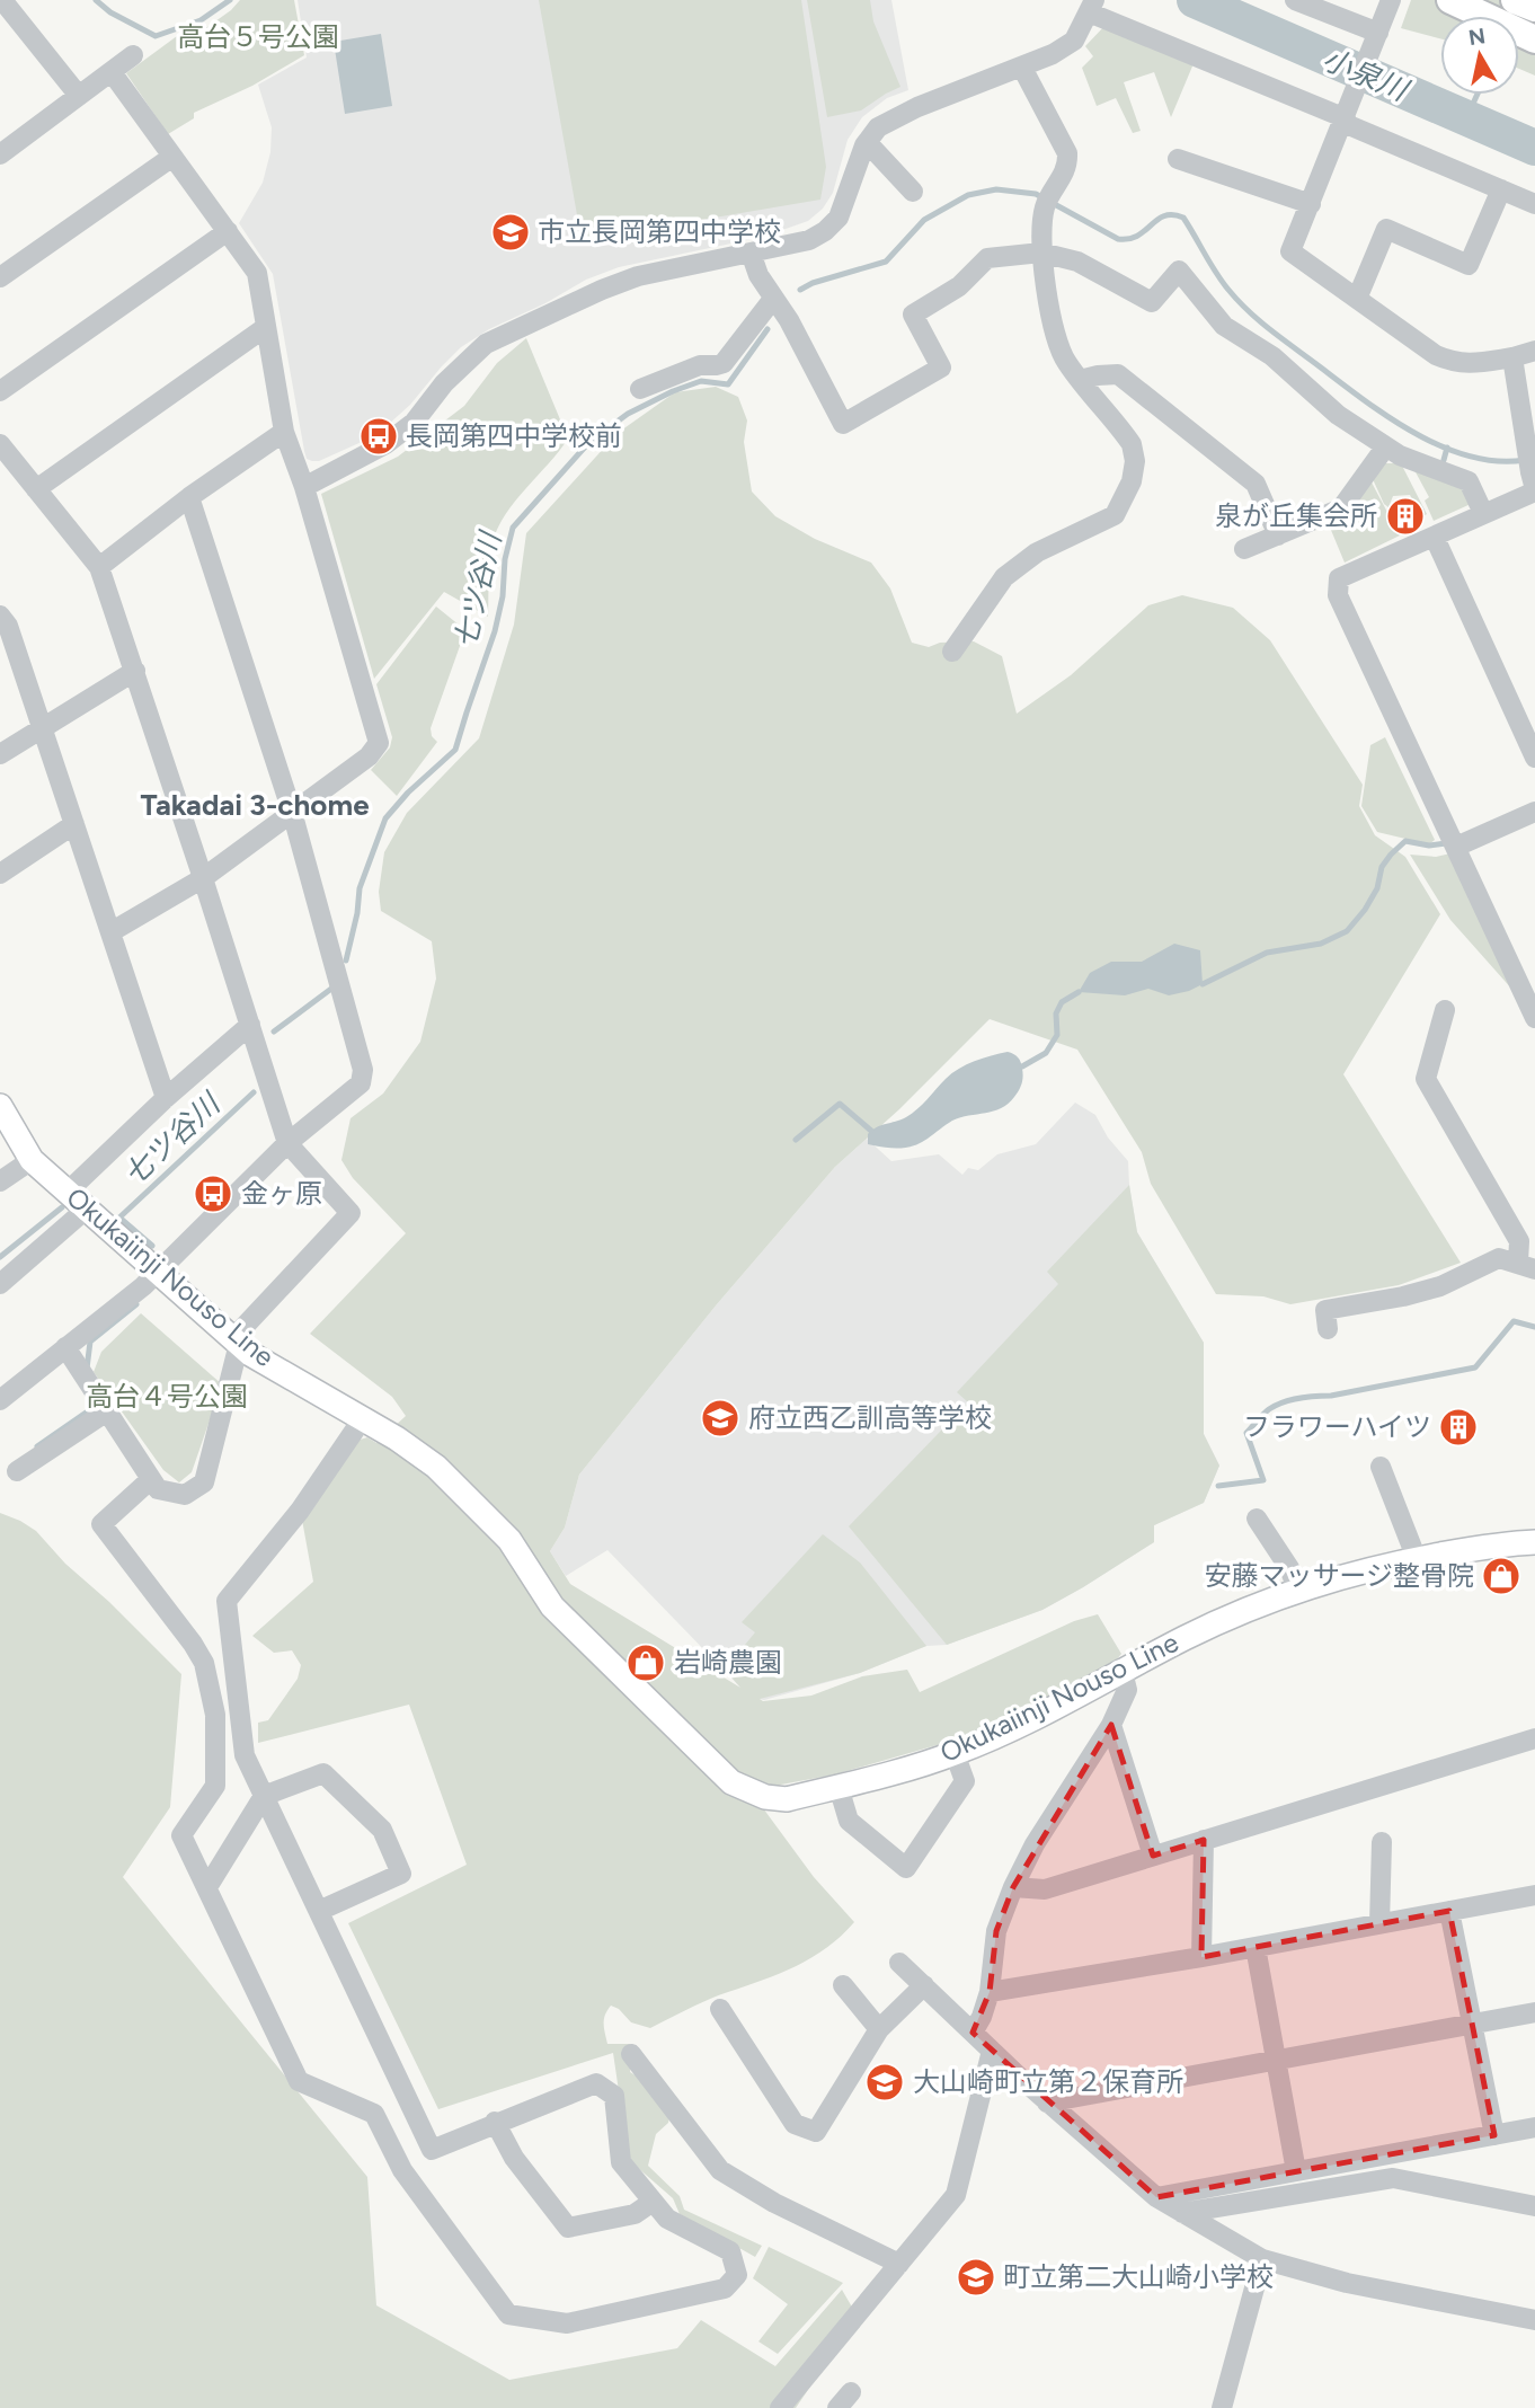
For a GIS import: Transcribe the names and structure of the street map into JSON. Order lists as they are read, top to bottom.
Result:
{
  "streets": {
    "main road": ["Okukaiinji Nouso Line"]
  },
  "districts": ["Takadai 3-chome"],
  "water": ["小泉川", "七ツ谷川"],
  "parks": ["高台５号公園", "高台４号公園"],
  "places": {
    "school or university": [
      "市立長岡第四中学校",
      "府立西乙訓高等学校",
      "大山崎町立第２保育所",
      "町立第二大山崎小学校"
    ],
    "bus stop": ["長岡第四中学校前", "金ヶ原"],
    "building": ["泉が丘集会所", "フラワーハイツ"],
    "shop": ["安藤マッサージ整骨院", "岩崎農園"]
  },
  "north": "top"
}
